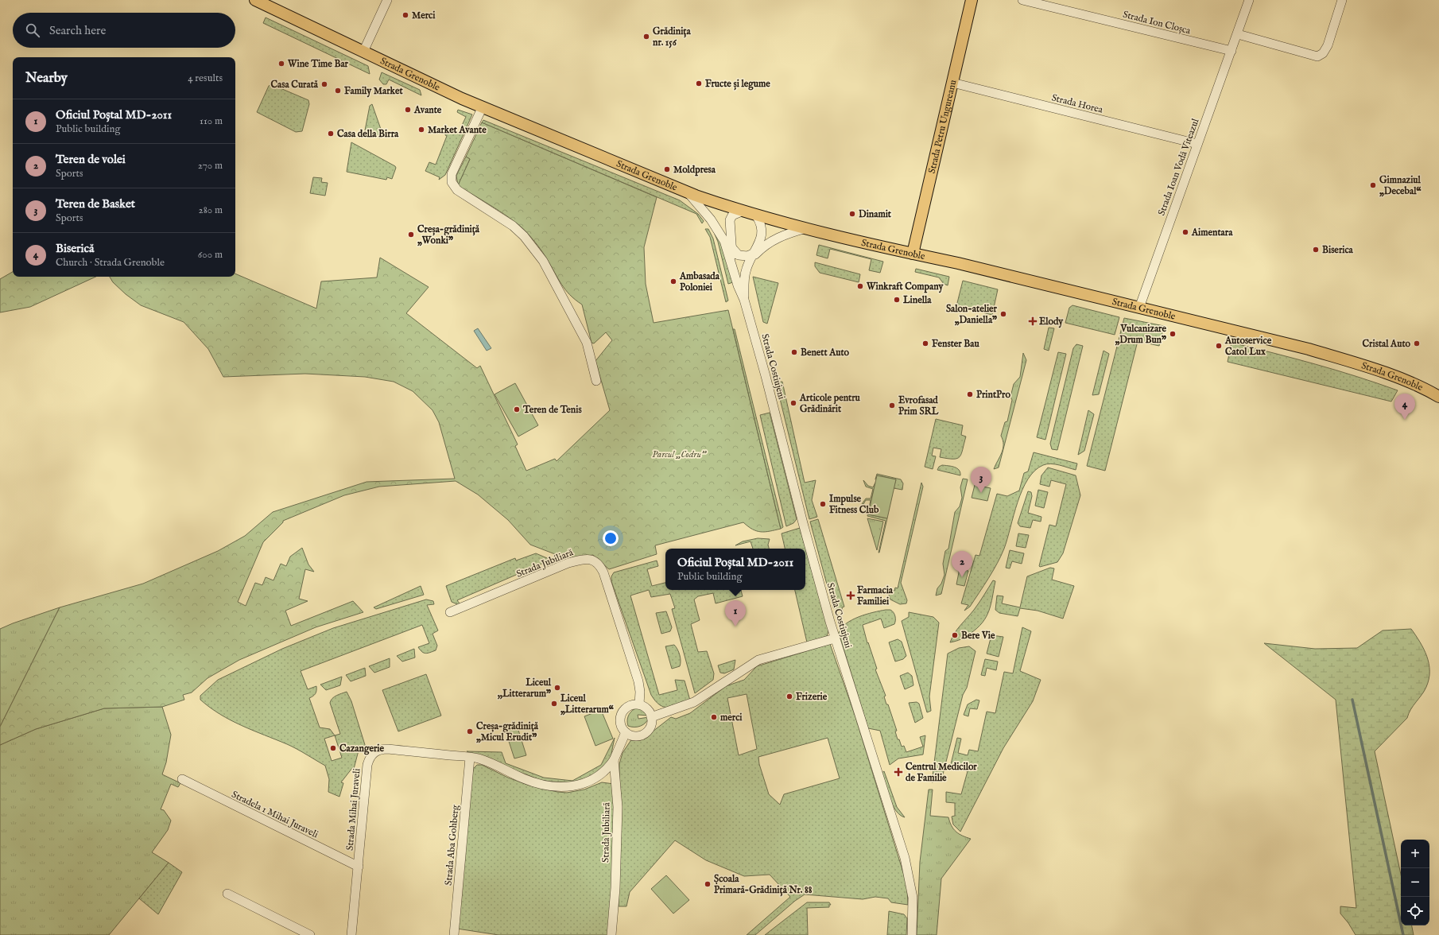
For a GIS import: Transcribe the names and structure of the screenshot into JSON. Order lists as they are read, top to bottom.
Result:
{
  "streets": {
    "main road": ["Strada Grenoble", "Strada Petru Ungureanu"],
    "street": [
      "Strada Ion Cloșca",
      "Strada Horea",
      "Strada Ioan Vodă Viteazul",
      "Strada Costiujeni",
      "Strada Jubiliară",
      "Strada Mihai Juraveli",
      "Stradela 1 Mihai Juraveli",
      "Strada Aba Gohberg"
    ]
  },
  "crossings": [
    ["Strada Ion Cloșca", "Strada Ioan Vodă Viteazul"],
    ["Strada Grenoble", "Strada Petru Ungureanu"],
    ["Strada Grenoble", "Strada Ioan Vodă Viteazul"],
    ["Strada Grenoble", "Strada Costiujeni"],
    ["Strada Horea", "Strada Petru Ungureanu"],
    ["Strada Horea", "Strada Ioan Vodă Viteazul"],
    ["Strada Jubiliară", "Strada Mihai Juraveli"],
    ["Strada Mihai Juraveli", "Stradela 1 Mihai Juraveli"],
    ["Strada Mihai Juraveli", "Strada Aba Gohberg"]
  ],
  "parks": ["Parcul „Codru”"],
  "places": {
    "other": [
      "Merci",
      "Grădinița nr. 156",
      "Wine Time Bar",
      "Fructe și legume",
      "Casa Curată",
      "Family Market",
      "Avante",
      "Market Avante",
      "Casa della Birra",
      "Moldpresa",
      "Gimnaziul „Decebal“",
      "Dinamit",
      "Aimentara",
      "Creșa-grădiniță „Wonki”",
      "Biserica",
      "Ambasada Poloniei",
      "Winkraft Company",
      "Linella",
      "Salon-atelier „Daniella”",
      "Vulcanizare „Drum Bun”",
      "Fenster Bau",
      "Cristal Auto",
      "Autoservice Catol Lux",
      "Benett Auto",
      "PrintPro",
      "Articole pentru Grădinărit",
      "Evrofasad Prim SRL",
      "Teren de Tenis",
      "Impulse Fitness Club",
      "Bere Vie",
      "Liceul ,,Litterarum\"",
      "Frizerie",
      "Liceul „Litterarum“",
      "merci",
      "Creșa-grădiniță „Micul Erudit”",
      "Cazangerie",
      "Școala Primară-Grădiniță Nr. 88"
    ],
    "health": ["Elody", "Farmacia Familiei", "Centrul Medicilor de Familie"]
  },
  "page": {
    "search": "Search here",
    "heading": ["Nearby", "4 results"],
    "list": [
      {
        "mark": "1",
        "name": "Oficiul Poștal MD-2011",
        "note": "Public building",
        "value": "110 m"
      },
      {
        "mark": "2",
        "name": "Teren de volei",
        "note": "Sports",
        "value": "270 m"
      },
      {
        "mark": "3",
        "name": "Teren de Basket",
        "note": "Sports",
        "value": "280 m"
      },
      {
        "mark": "4",
        "name": "Biserică",
        "note": "Church · Strada Grenoble",
        "value": "600 m"
      }
    ],
    "pins": [
      "4",
      "3",
      "2",
      "1"
    ],
    "popup": ["Oficiul Poștal MD-2011", "Public building"],
    "map_buttons": ["+", "−"]
  }
}
